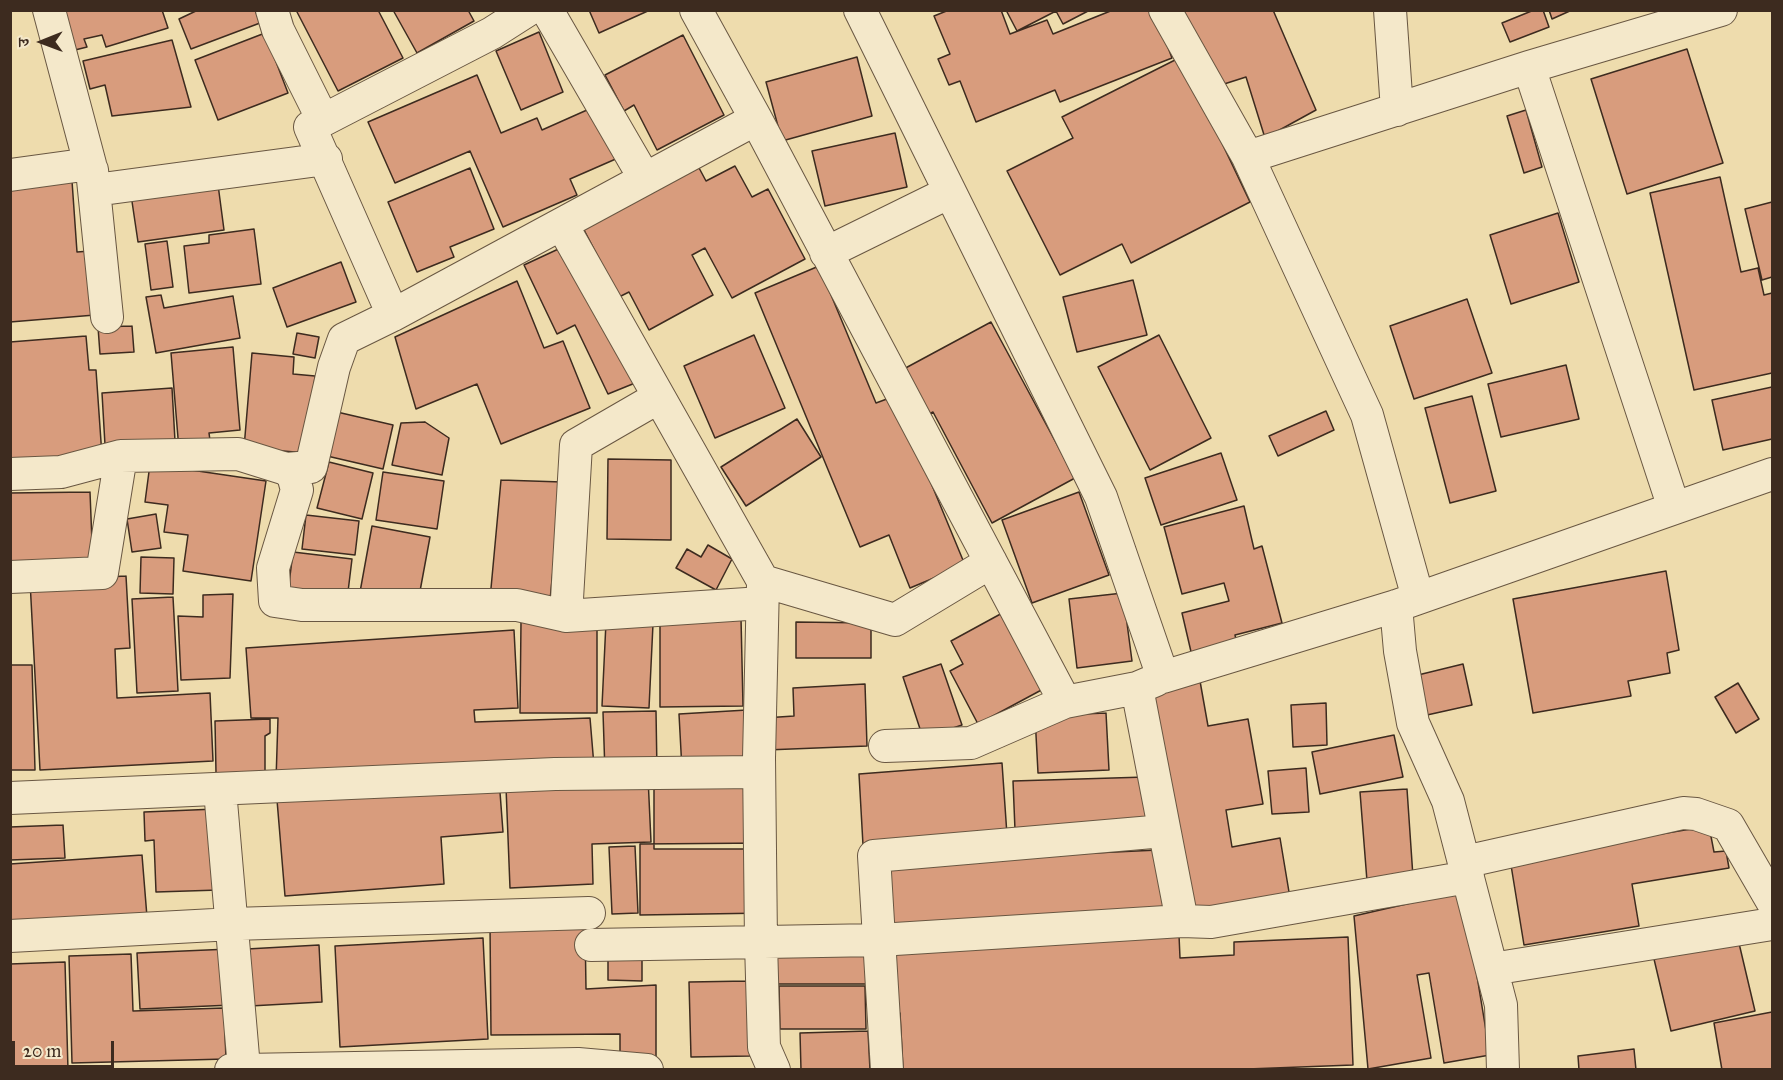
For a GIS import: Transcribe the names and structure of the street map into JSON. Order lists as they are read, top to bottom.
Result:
{
  "scale_bar": "20 m",
  "north": "left"
}
